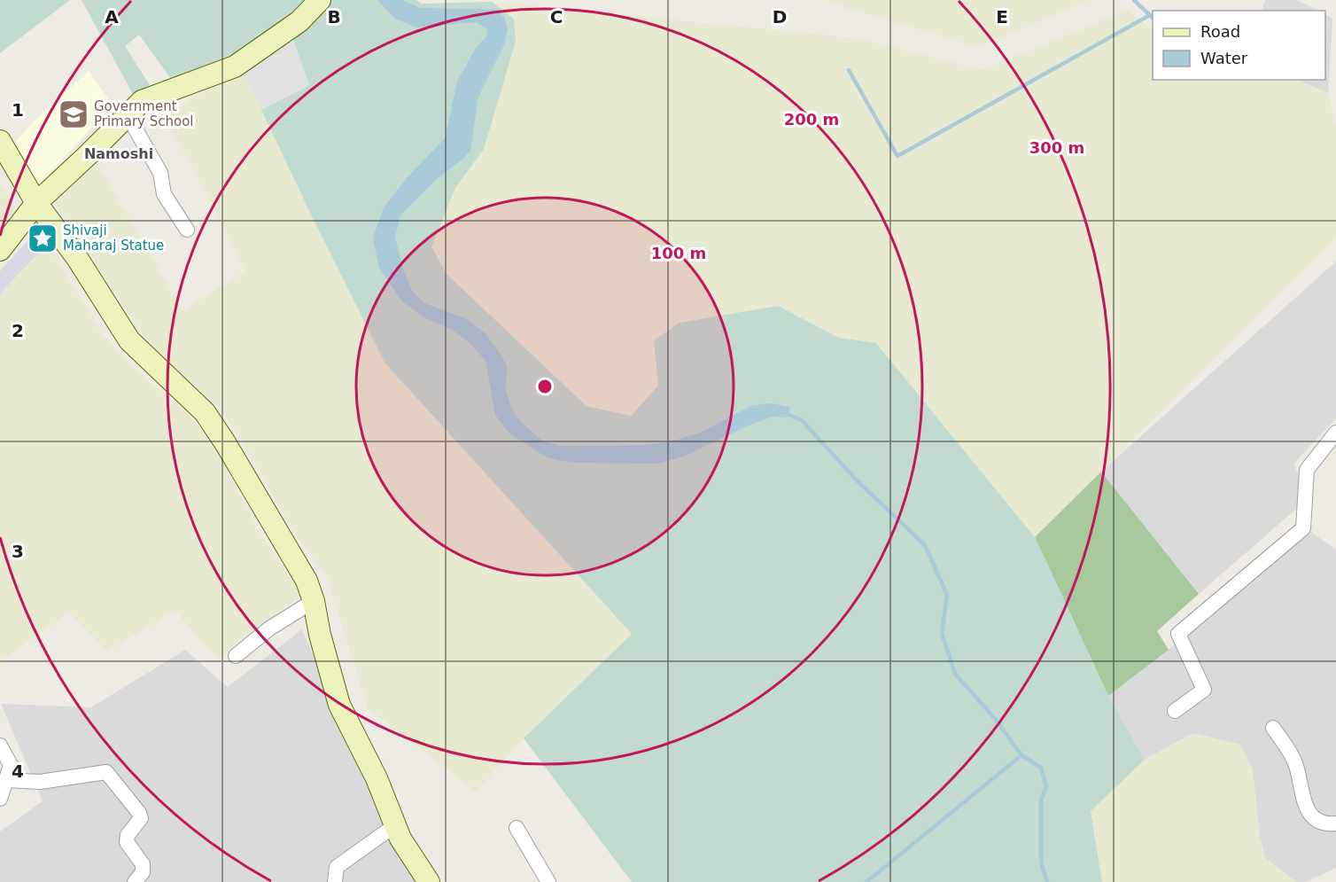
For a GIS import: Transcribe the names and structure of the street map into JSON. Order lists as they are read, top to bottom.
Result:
{
  "districts": ["Namoshi"],
  "places": {
    "school or university": ["Government Primary School"],
    "place": ["Shivaji Maharaj Statue"]
  },
  "legend": ["Road", "Water"],
  "grid": {
    "columns": [
      "A",
      "B",
      "C",
      "D",
      "E"
    ],
    "rows": [
      "1",
      "2",
      "3",
      "4"
    ]
  },
  "rings": ["200 m", "300 m", "100 m"]
}
